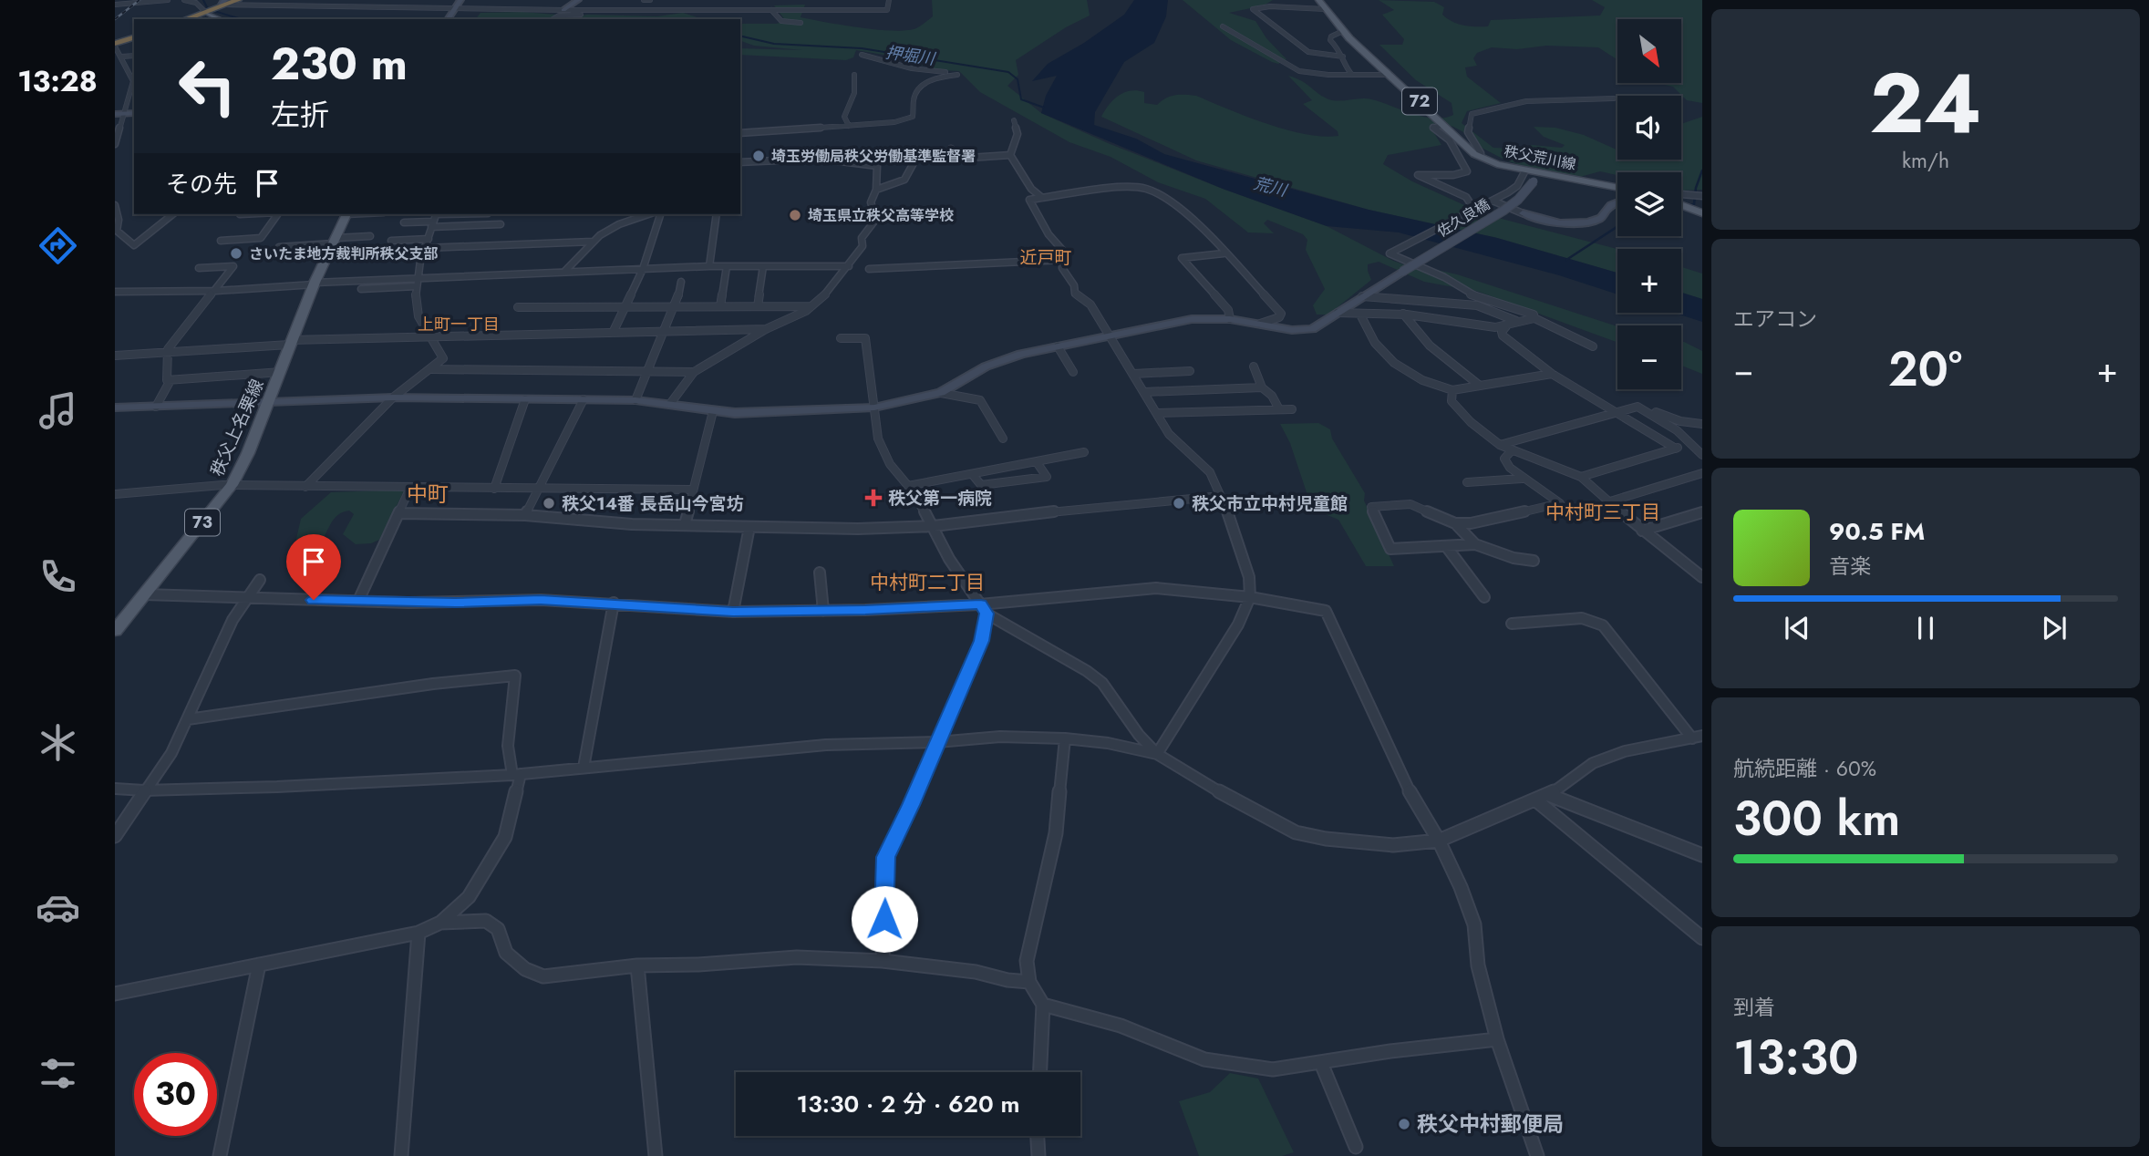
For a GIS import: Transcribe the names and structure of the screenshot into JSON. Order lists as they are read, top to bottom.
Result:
{
  "streets": {
    "main road": [
      "72",
      "秩父荒川線",
      "秩父上名栗線",
      "73"
    ],
    "street": ["佐久良橋"]
  },
  "crossings": [
    ["秩父荒川線", "佐久良橋"],
    ["佐久良橋", "秩父上名栗線"]
  ],
  "districts": [
    "近戸町",
    "上町一丁目",
    "中町",
    "中村町三丁目",
    "中村町二丁目"
  ],
  "water": ["押堀川", "荒川"],
  "places": {
    "other": [
      "埼玉労働局秩父労働基準監督署",
      "埼玉県立秩父高等学校",
      "さいたま地方裁判所秩父支部",
      "秩父14番 長岳山今宮坊",
      "秩父市立中村児童館",
      "秩父中村郵便局"
    ],
    "health": ["秩父第一病院"]
  },
  "north": "bottom right",
  "page": {
    "tabs": "13:28",
    "tile": [
      ["24", "km/h"],
      "エアコン",
      ["航続距離 · 60%", "300 km"],
      ["到着", "13:30"]
    ],
    "map_buttons": ["+", "−"],
    "turn": ["230 m", "左折"],
    "then": "その先",
    "heat": ["−", "20°", "+"],
    "song": ["90.5 FM", "音楽"],
    "limit": "30",
    "trip": "13:30 · 2 分 · 620 m"
  }
}
